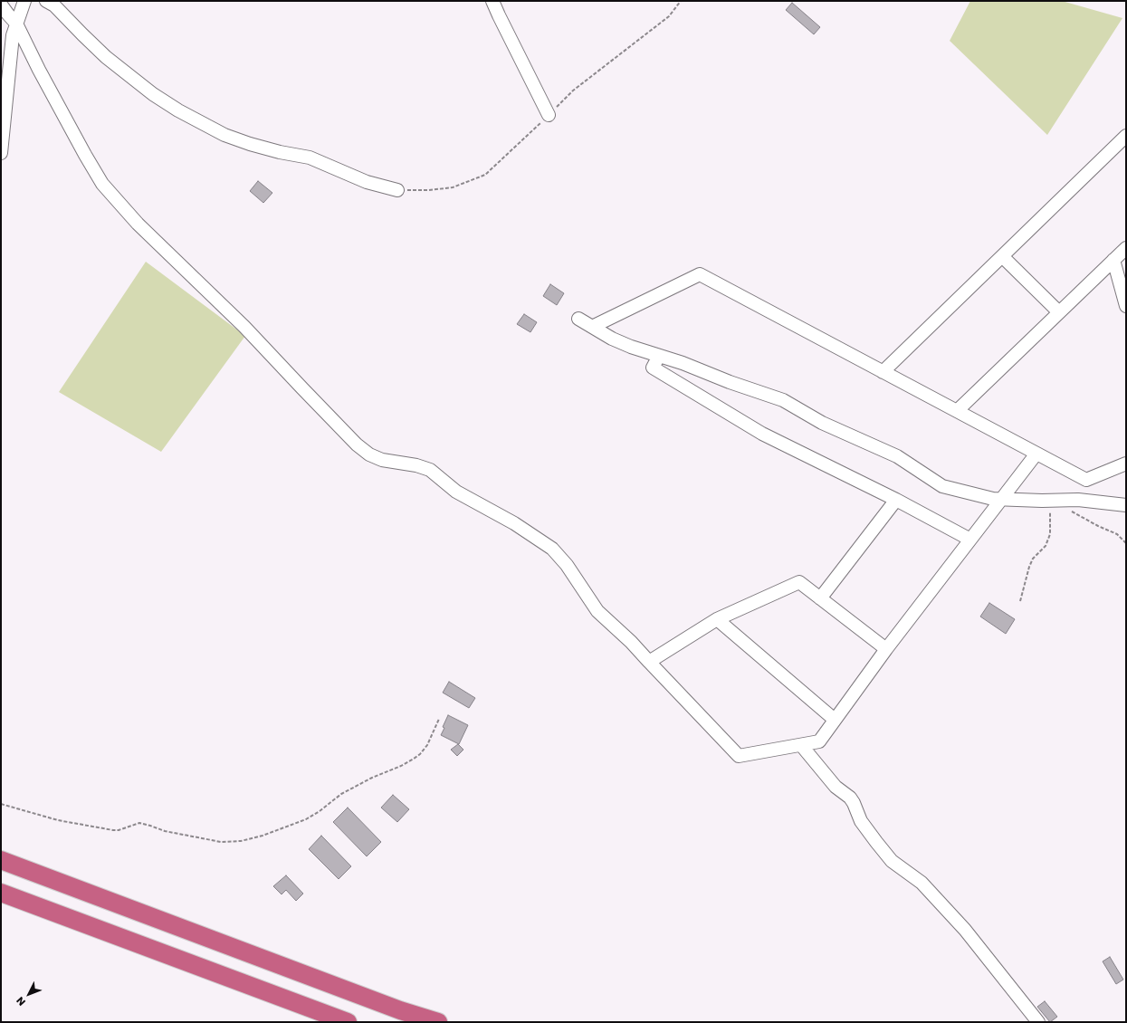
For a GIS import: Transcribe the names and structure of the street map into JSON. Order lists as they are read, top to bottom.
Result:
{
  "north": "bottom left"
}
